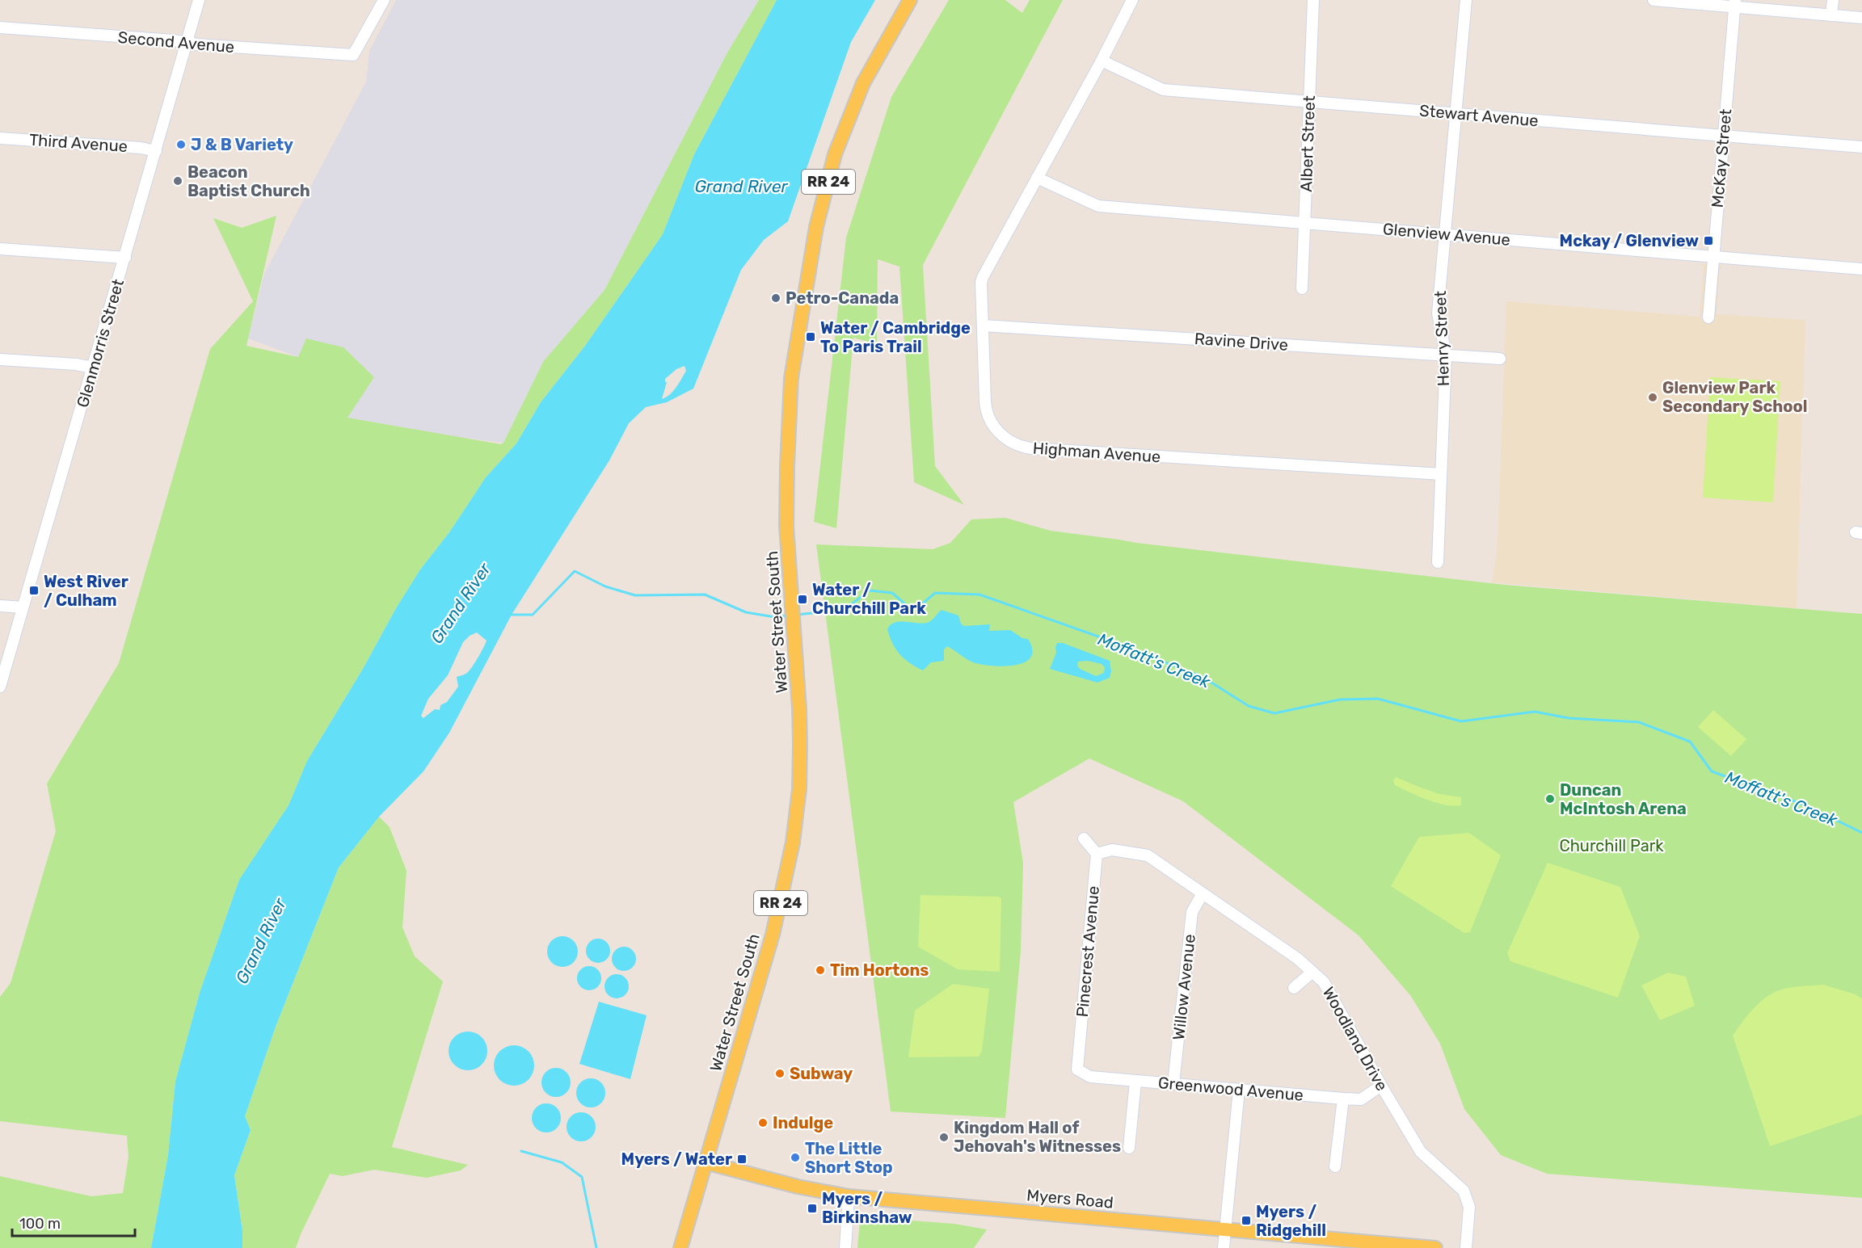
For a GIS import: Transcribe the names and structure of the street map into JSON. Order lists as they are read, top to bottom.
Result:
{
  "streets": {
    "main road": ["RR 24", "Water Street South", "Myers Road"],
    "street": [
      "Second Avenue",
      "Stewart Avenue",
      "Third Avenue",
      "Albert Street",
      "McKay Street",
      "Glenview Avenue",
      "Henry Street",
      "Ravine Drive",
      "Glenmorris Street",
      "Highman Avenue",
      "Pinecrest Avenue",
      "Willow Avenue",
      "Woodland Drive",
      "Greenwood Avenue"
    ]
  },
  "crossings": [
    ["Second Avenue", "Glenmorris Street"],
    ["Stewart Avenue", "Albert Street"],
    ["Stewart Avenue", "McKay Street"],
    ["Stewart Avenue", "Henry Street"],
    ["Stewart Avenue", "Highman Avenue"],
    ["Third Avenue", "Glenmorris Street"],
    ["Albert Street", "Glenview Avenue"],
    ["McKay Street", "Glenview Avenue"],
    ["Glenview Avenue", "Henry Street"],
    ["Glenview Avenue", "Highman Avenue"],
    ["Henry Street", "Ravine Drive"],
    ["Henry Street", "Highman Avenue"],
    ["Ravine Drive", "Highman Avenue"],
    ["Water Street South", "Myers Road"],
    ["Pinecrest Avenue", "Woodland Drive"],
    ["Pinecrest Avenue", "Greenwood Avenue"],
    ["Willow Avenue", "Woodland Drive"],
    ["Willow Avenue", "Greenwood Avenue"],
    ["Woodland Drive", "Greenwood Avenue"]
  ],
  "water": ["Grand River", "Moffatt's Creek"],
  "parks": ["Churchill Park"],
  "places": {
    "other": [
      "J & B Variety",
      "Beacon Baptist Church",
      "Petro-Canada",
      "Glenview Park Secondary School",
      "Duncan McIntosh Arena",
      "Tim Hortons",
      "Subway",
      "Indulge",
      "Kingdom Hall of Jehovah's Witnesses",
      "The Little Short Stop"
    ],
    "transit": [
      "Mckay / Glenview",
      "Water / Cambridge To Paris Trail",
      "West River / Culham",
      "Water / Churchill Park",
      "Myers / Water",
      "Myers / Birkinshaw",
      "Myers / Ridgehill"
    ]
  },
  "scale_bar": "100 m"
}
